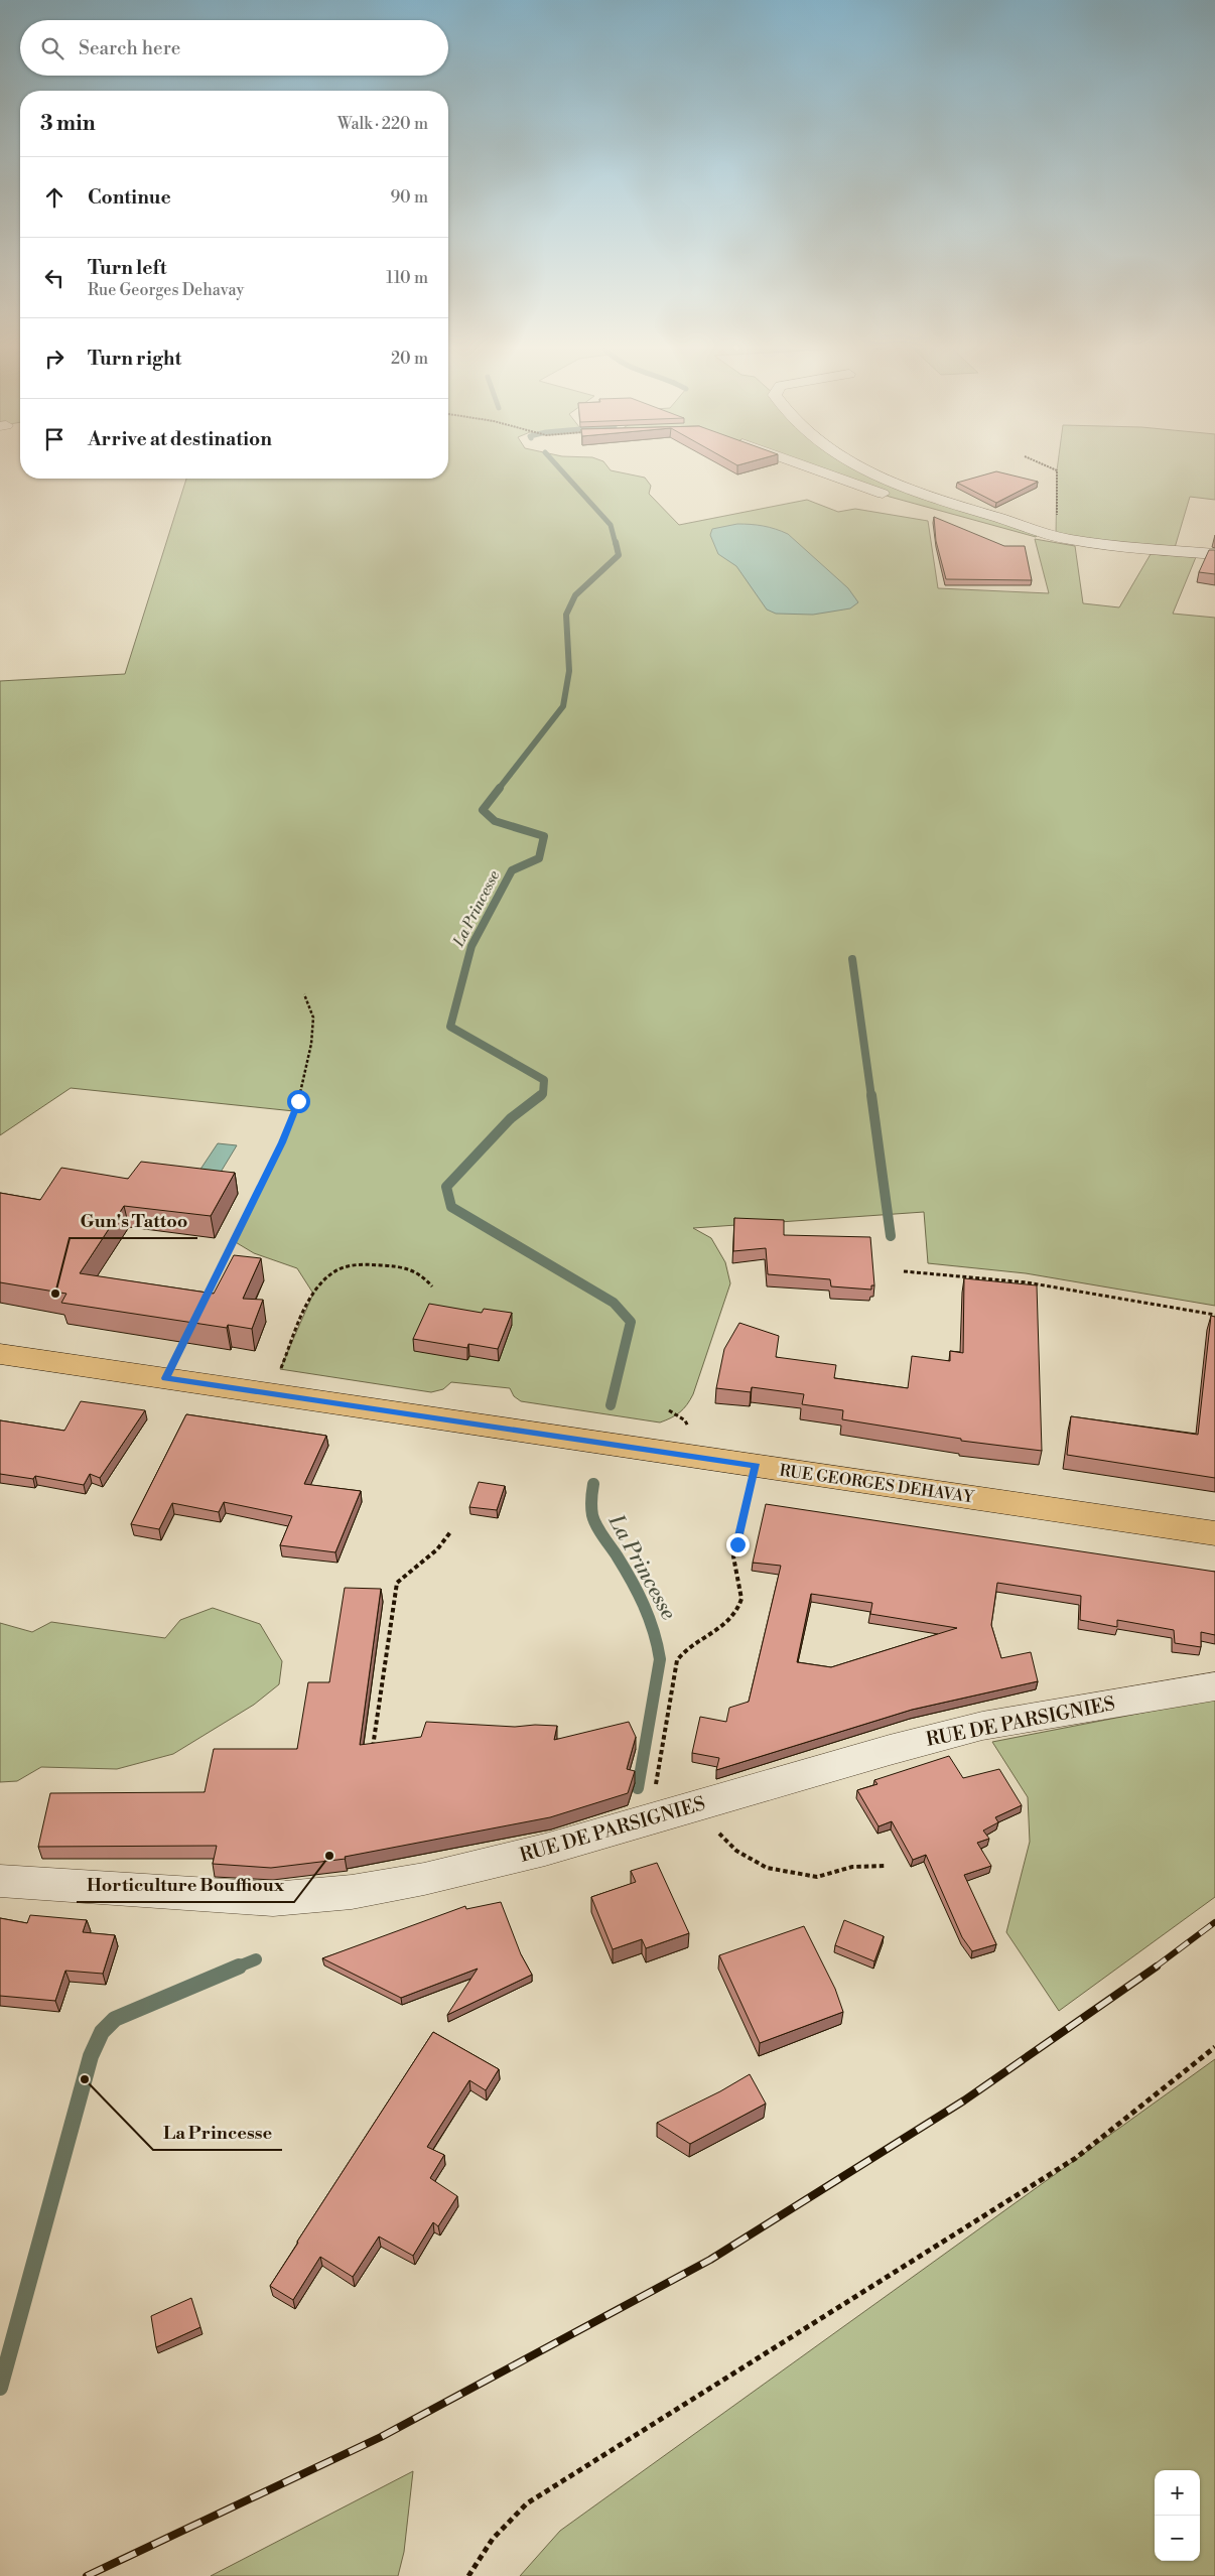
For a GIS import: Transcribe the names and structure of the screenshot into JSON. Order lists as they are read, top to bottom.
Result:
{
  "streets": {
    "main road": ["RUE GEORGES DEHAVAY"],
    "street": ["RUE DE PARSIGNIES"]
  },
  "water": ["La Princesse"],
  "places": ["Gun's Tattoo", "Horticulture Bouffioux", "La Princesse"],
  "page": {
    "search": "Search here",
    "heading": ["3 min", "Walk · 220 m"],
    "list": [
      ["Continue", "90 m"],
      ["Turn left", "Rue Georges Dehavay", "110 m"],
      ["Turn right", "20 m"],
      "Arrive at destination"
    ],
    "map_buttons": ["+", "−"]
  }
}
